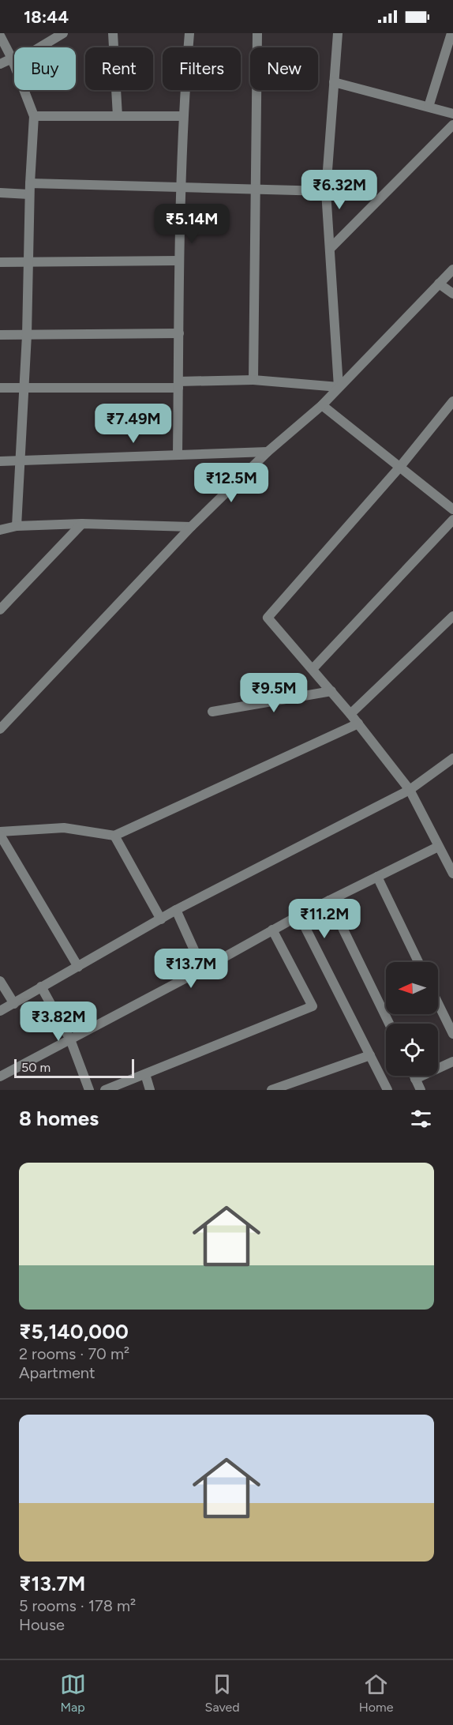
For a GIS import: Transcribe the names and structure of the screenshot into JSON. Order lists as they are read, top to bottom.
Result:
{
  "scale_bar": "50 m",
  "north": "left",
  "page": {
    "status": "18:44",
    "chip": [
      "Buy",
      "Rent",
      "Filters",
      "New"
    ],
    "price": [
      "₹6.32M",
      "₹5.14M",
      "₹7.49M",
      "₹12.5M",
      "₹9.5M",
      "₹11.2M",
      "₹13.7M",
      "₹3.82M"
    ],
    "scale": "50 m",
    "heading": "8 homes",
    "list": [
      {
        "name": "₹5,140,000",
        "note": "2 rooms · 70 m² · Apartment"
      },
      {
        "name": "₹13.7M",
        "note": "5 rooms · 178 m² · House"
      }
    ],
    "tabs": ["Map", "Saved", "Home"]
  }
}
